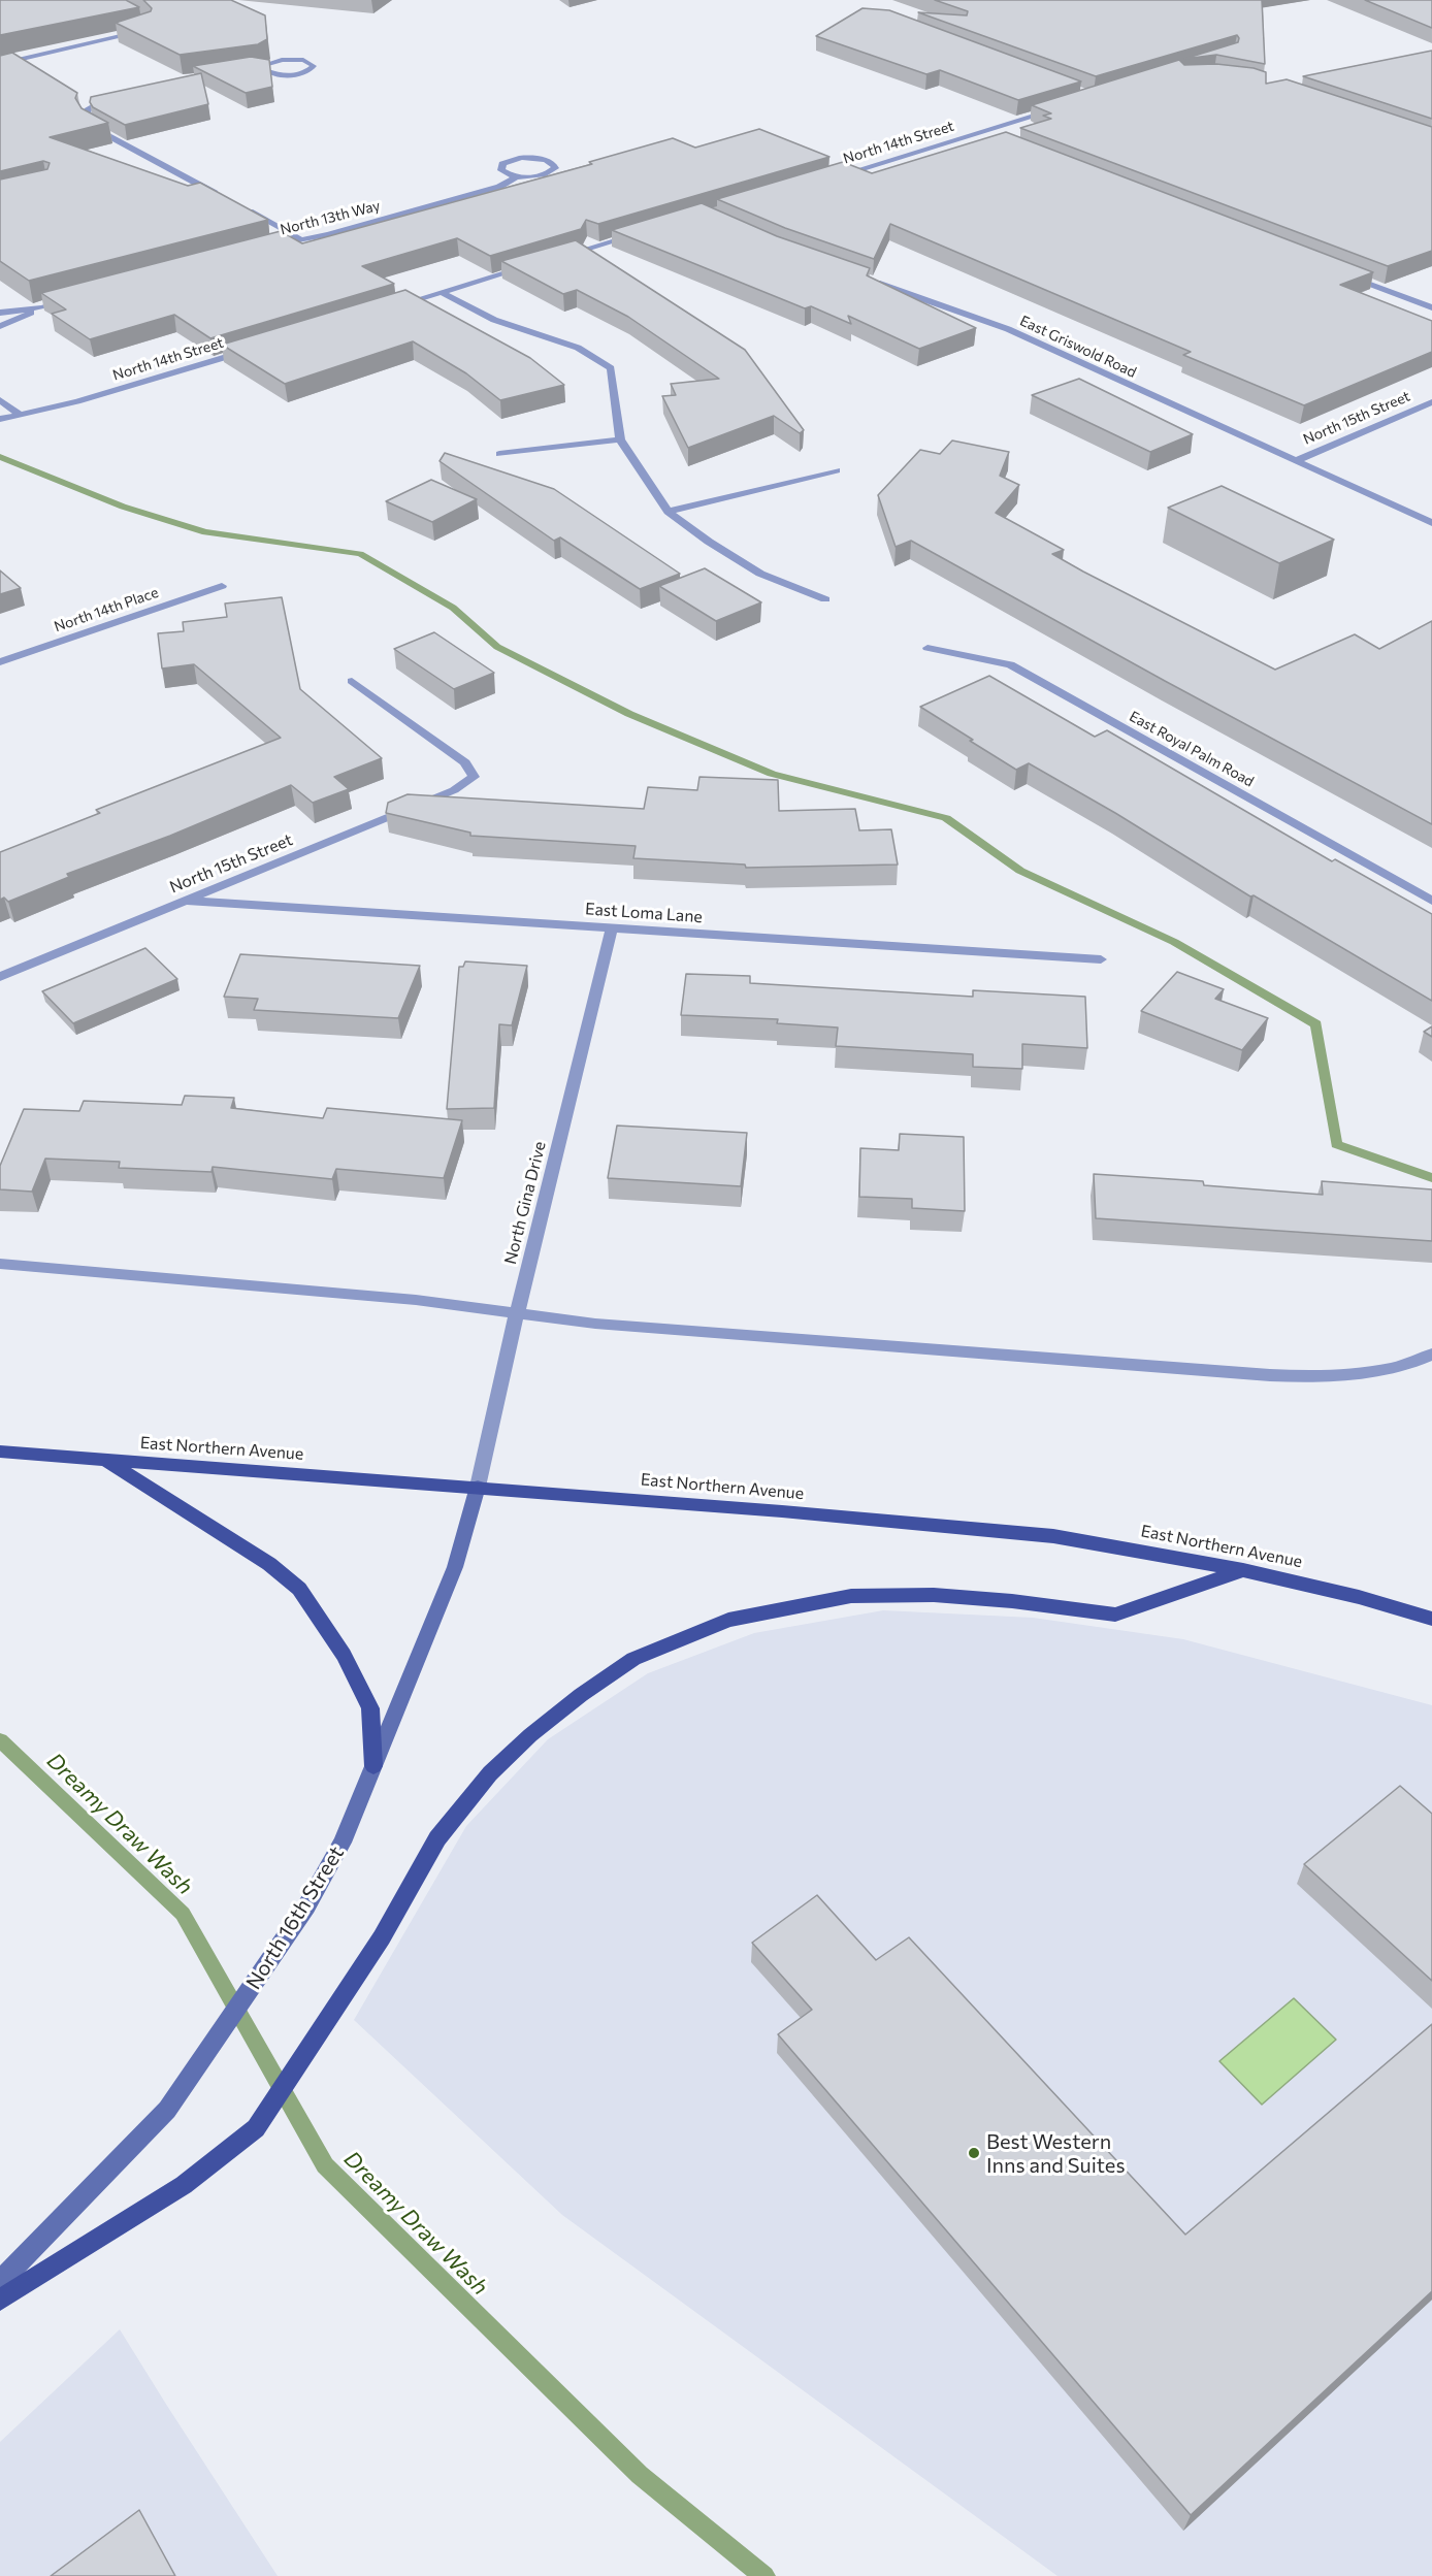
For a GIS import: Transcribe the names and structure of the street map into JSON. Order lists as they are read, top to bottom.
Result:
{
  "streets": {
    "main road": ["East Northern Avenue", "North 16th Street"],
    "street": [
      "North 14th Street",
      "North 13th Way",
      "East Griswold Road",
      "North 15th Street",
      "North 14th Place",
      "East Royal Palm Road",
      "East Loma Lane",
      "North Gina Drive"
    ]
  },
  "crossings": [
    ["East Griswold Road", "North 15th Street"],
    ["North 15th Street", "East Loma Lane"],
    ["East Loma Lane", "North Gina Drive"],
    ["North Gina Drive", "East Northern Avenue"],
    ["North Gina Drive", "North 16th Street"],
    ["East Northern Avenue", "North 16th Street"]
  ],
  "water": ["Dreamy Draw Wash"],
  "places": ["Best Western Inns and Suites"]
}
